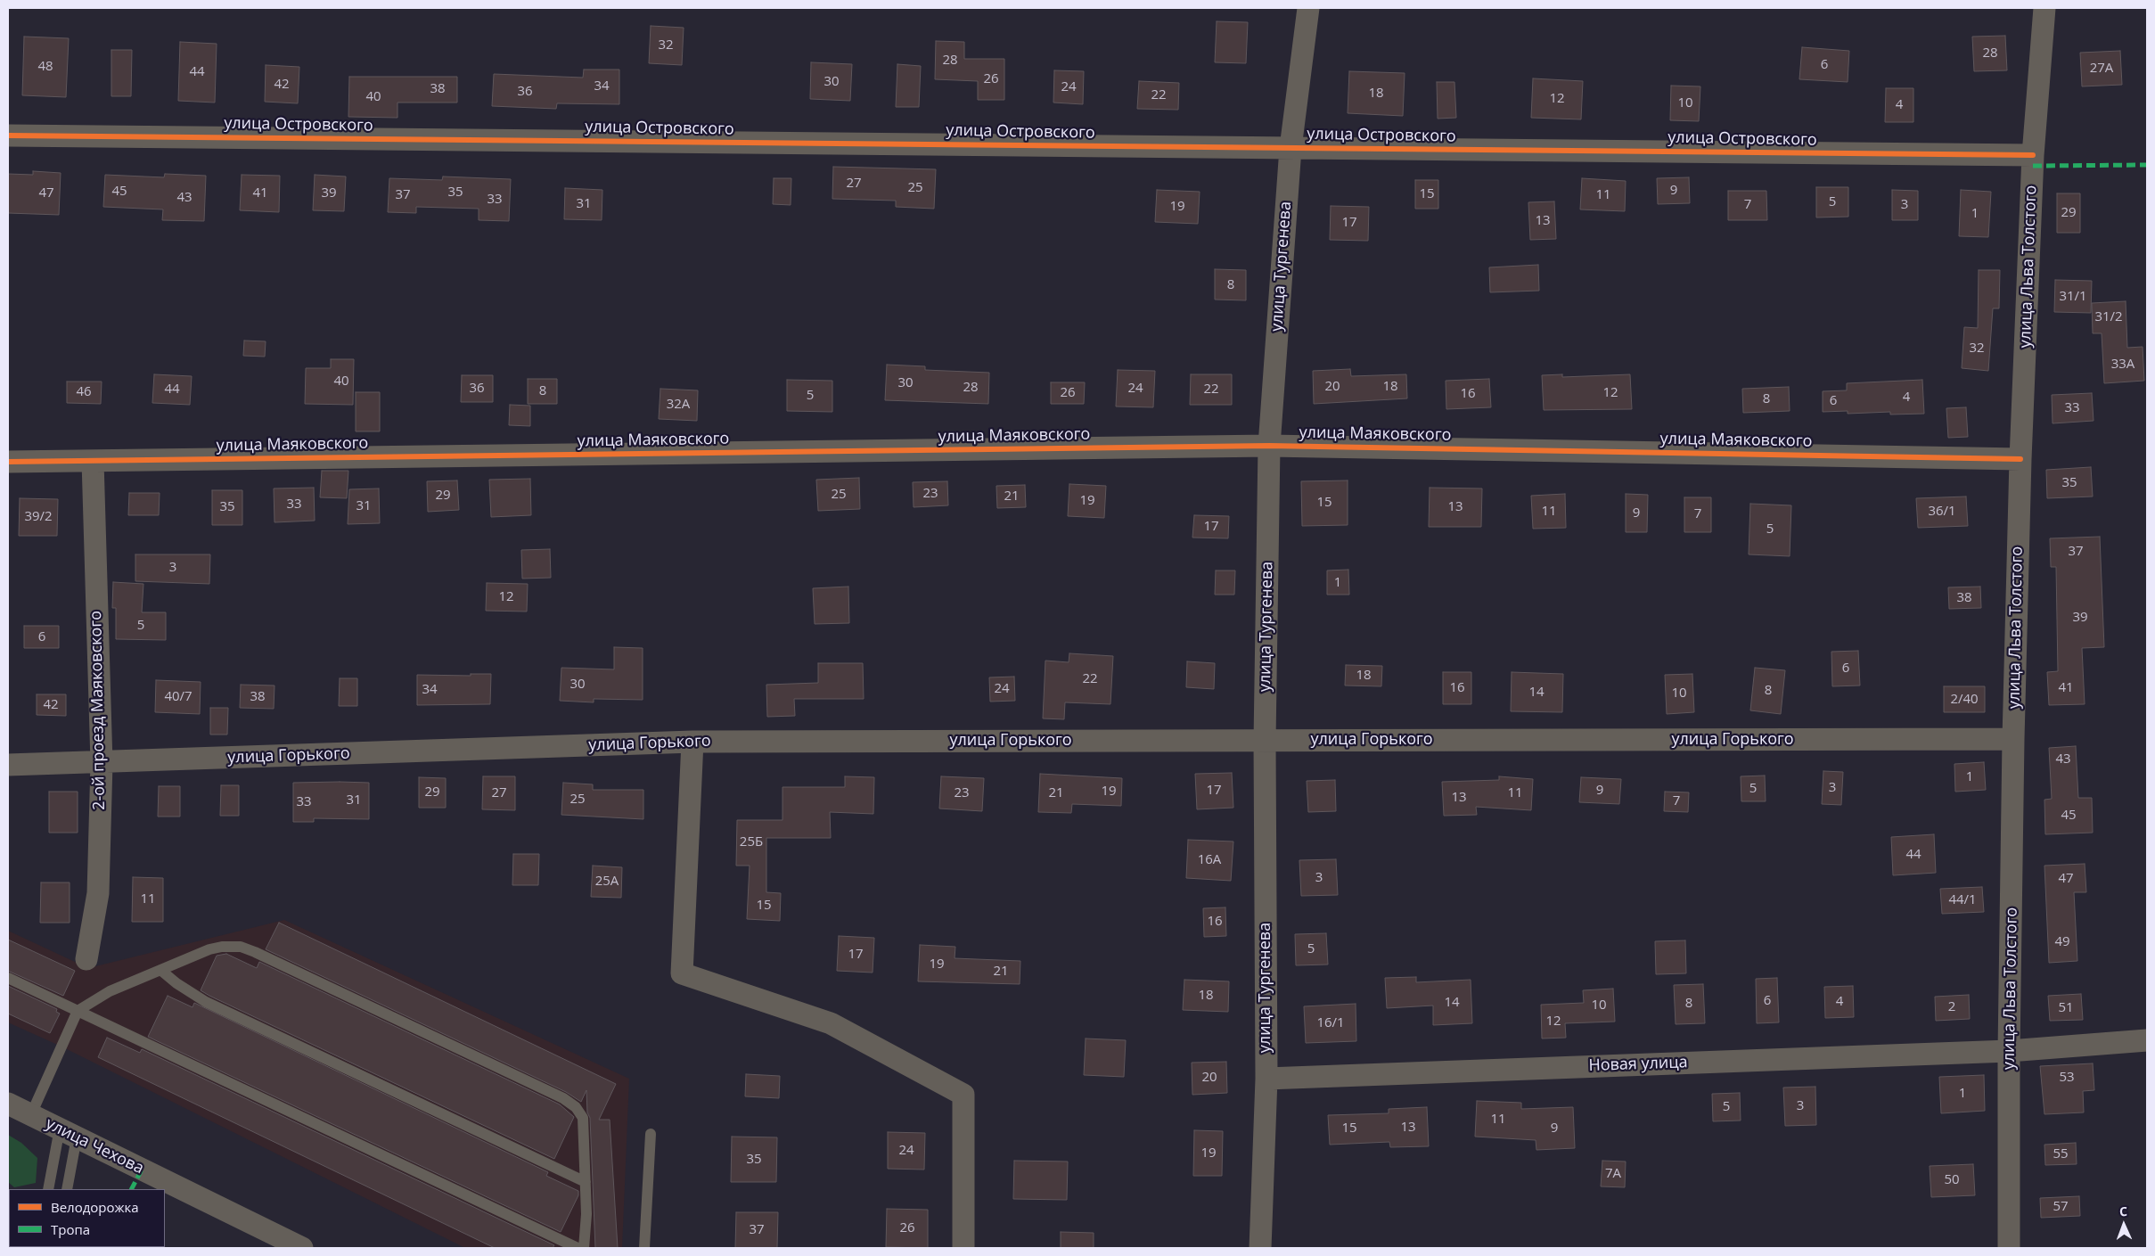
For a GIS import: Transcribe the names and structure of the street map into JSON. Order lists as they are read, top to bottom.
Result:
{
  "streets": {
    "street": [
      "улица Островского",
      "улица Тургенева",
      "улица Льва Толстого",
      "улица Маяковского",
      "2-ой проезд Маяковского",
      "улица Горького",
      "Новая улица",
      "улица Чехова"
    ]
  },
  "crossings": [
    ["улица Островского", "улица Тургенева"],
    ["улица Островского", "улица Льва Толстого"],
    ["улица Тургенева", "улица Маяковского"],
    ["улица Тургенева", "улица Горького"],
    ["улица Тургенева", "Новая улица"],
    ["улица Льва Толстого", "улица Маяковского"],
    ["улица Льва Толстого", "улица Горького"],
    ["улица Льва Толстого", "Новая улица"],
    ["улица Маяковского", "2-ой проезд Маяковского"],
    ["2-ой проезд Маяковского", "улица Горького"]
  ],
  "house_numbers": [
    "32",
    "28",
    "28",
    "6",
    "48",
    "27А",
    "44",
    "26",
    "30",
    "42",
    "34",
    "24",
    "38",
    "36",
    "18",
    "22",
    "40",
    "12",
    "10",
    "4",
    "27",
    "25",
    "9",
    "45",
    "35",
    "47",
    "41",
    "39",
    "15",
    "37",
    "11",
    "43",
    "33",
    "5",
    "31",
    "7",
    "3",
    "19",
    "29",
    "1",
    "13",
    "17",
    "8",
    "31/1",
    "31/2",
    "32",
    "33А",
    "40",
    "30",
    "20",
    "18",
    "28",
    "36",
    "24",
    "44",
    "22",
    "8",
    "46",
    "26",
    "12",
    "16",
    "5",
    "4",
    "8",
    "6",
    "32А",
    "33",
    "35",
    "23",
    "25",
    "29",
    "21",
    "19",
    "15",
    "33",
    "31",
    "35",
    "13",
    "11",
    "36/1",
    "9",
    "7",
    "39/2",
    "17",
    "5",
    "37",
    "3",
    "1",
    "12",
    "38",
    "39",
    "5",
    "6",
    "6",
    "18",
    "22",
    "30",
    "16",
    "41",
    "24",
    "34",
    "8",
    "14",
    "10",
    "40/7",
    "38",
    "2/40",
    "42",
    "43",
    "1",
    "3",
    "5",
    "17",
    "9",
    "19",
    "29",
    "27",
    "23",
    "21",
    "11",
    "13",
    "25",
    "31",
    "7",
    "33",
    "45",
    "25Б",
    "44",
    "16А",
    "3",
    "47",
    "25А",
    "11",
    "44/1",
    "15",
    "16",
    "49",
    "5",
    "17",
    "19",
    "21",
    "18",
    "6",
    "4",
    "14",
    "8",
    "10",
    "2",
    "51",
    "12",
    "16/1",
    "20",
    "53",
    "1",
    "3",
    "5",
    "11",
    "13",
    "15",
    "9",
    "24",
    "19",
    "55",
    "35",
    "7А",
    "50",
    "57",
    "26",
    "37"
  ],
  "legend": ["Велодорожка", "Тропа"],
  "north": "top"
}
